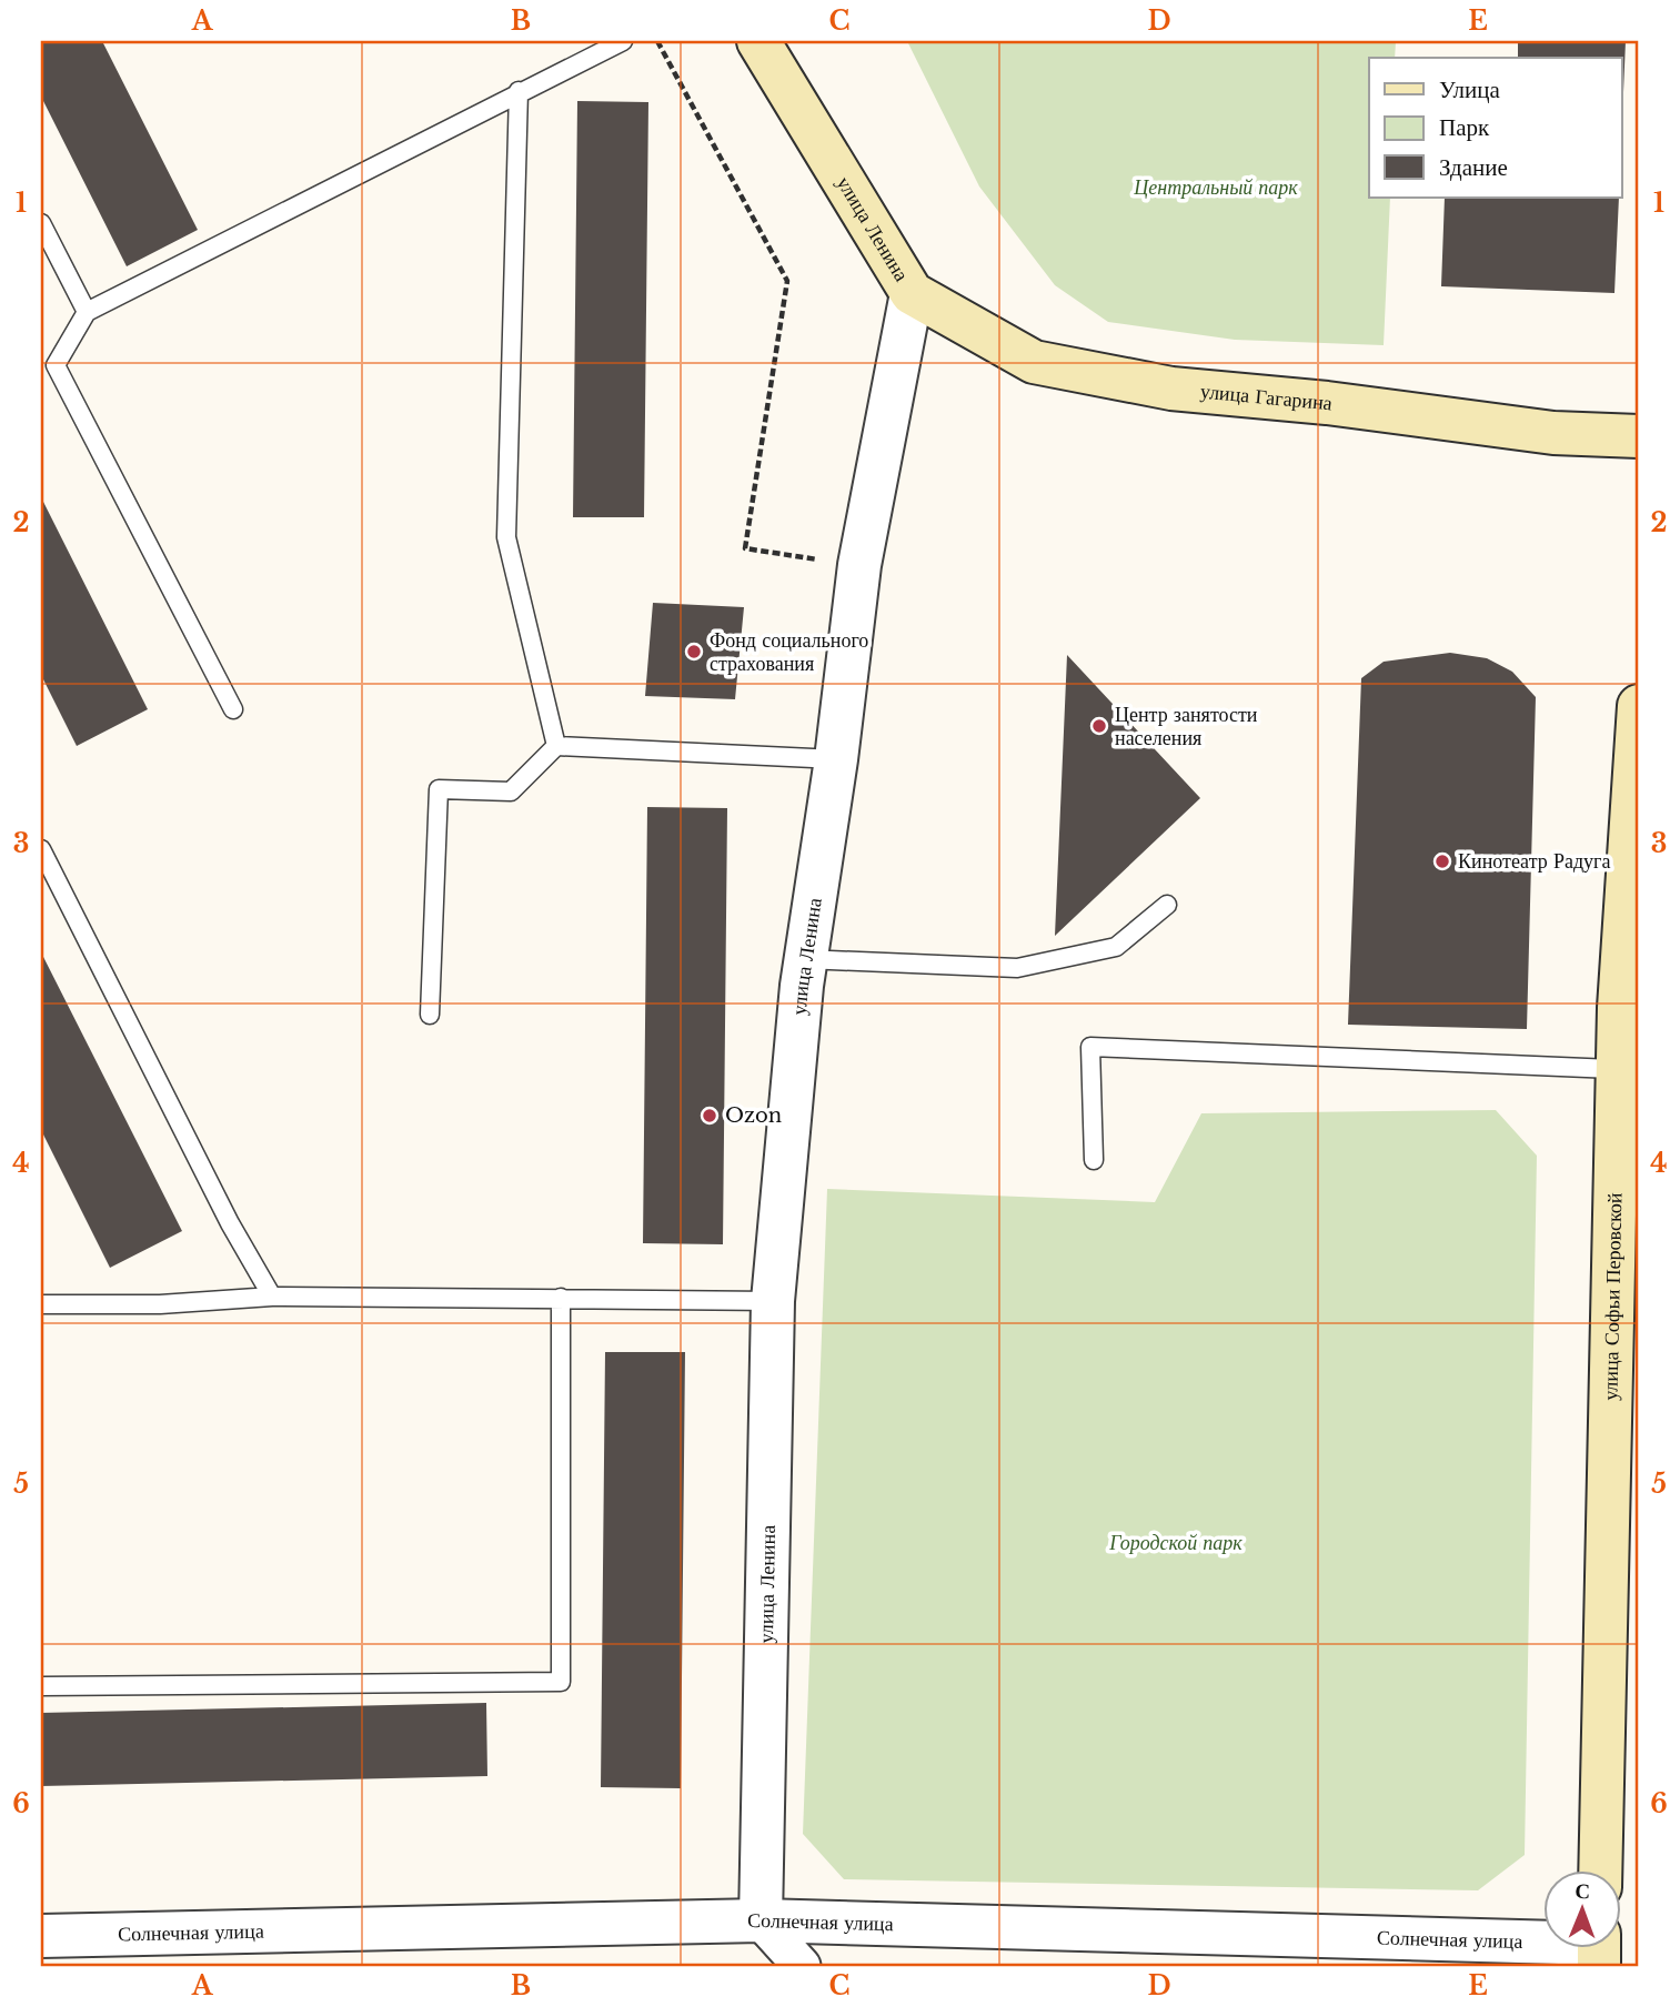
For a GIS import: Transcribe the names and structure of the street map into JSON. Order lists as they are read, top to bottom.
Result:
{
  "streets": {
    "main road": ["улица Ленина", "улица Гагарина", "улица Софьи Перовской"],
    "street": ["Солнечная улица"]
  },
  "crossings": [
    ["улица Ленина", "улица Гагарина"],
    ["улица Ленина", "Солнечная улица"]
  ],
  "parks": ["Центральный парк", "Городской парк"],
  "places": [
    "Фонд социального страхования",
    "Центр занятости населения",
    "Кинотеатр Радуга",
    "Ozon"
  ],
  "legend": ["Улица", "Парк", "Здание"],
  "north": "top",
  "grid": {
    "columns": [
      "A",
      "B",
      "C",
      "D",
      "E"
    ],
    "rows": [
      "1",
      "2",
      "3",
      "4",
      "5",
      "6"
    ]
  }
}
